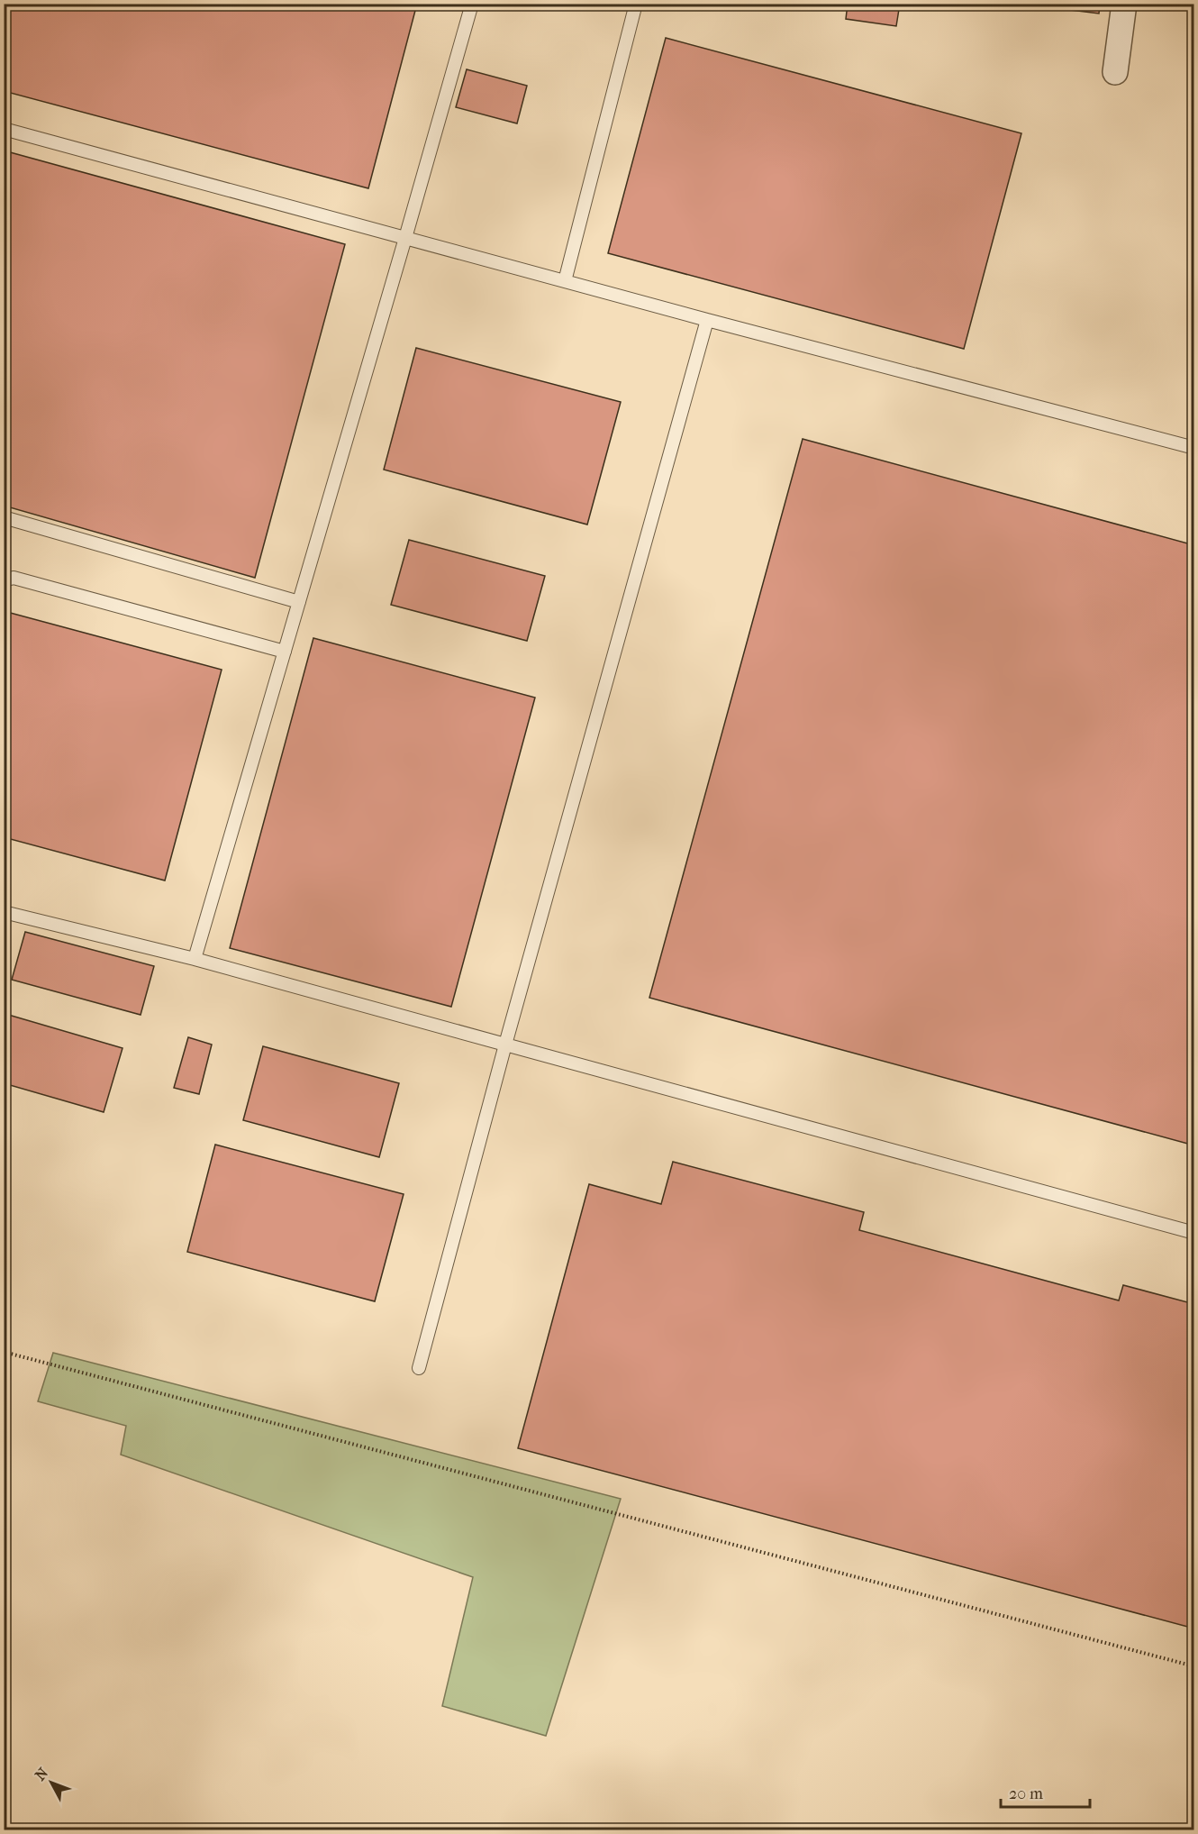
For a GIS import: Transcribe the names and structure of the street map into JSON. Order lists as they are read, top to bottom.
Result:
{
  "scale_bar": "20 m",
  "north": "top left"
}
